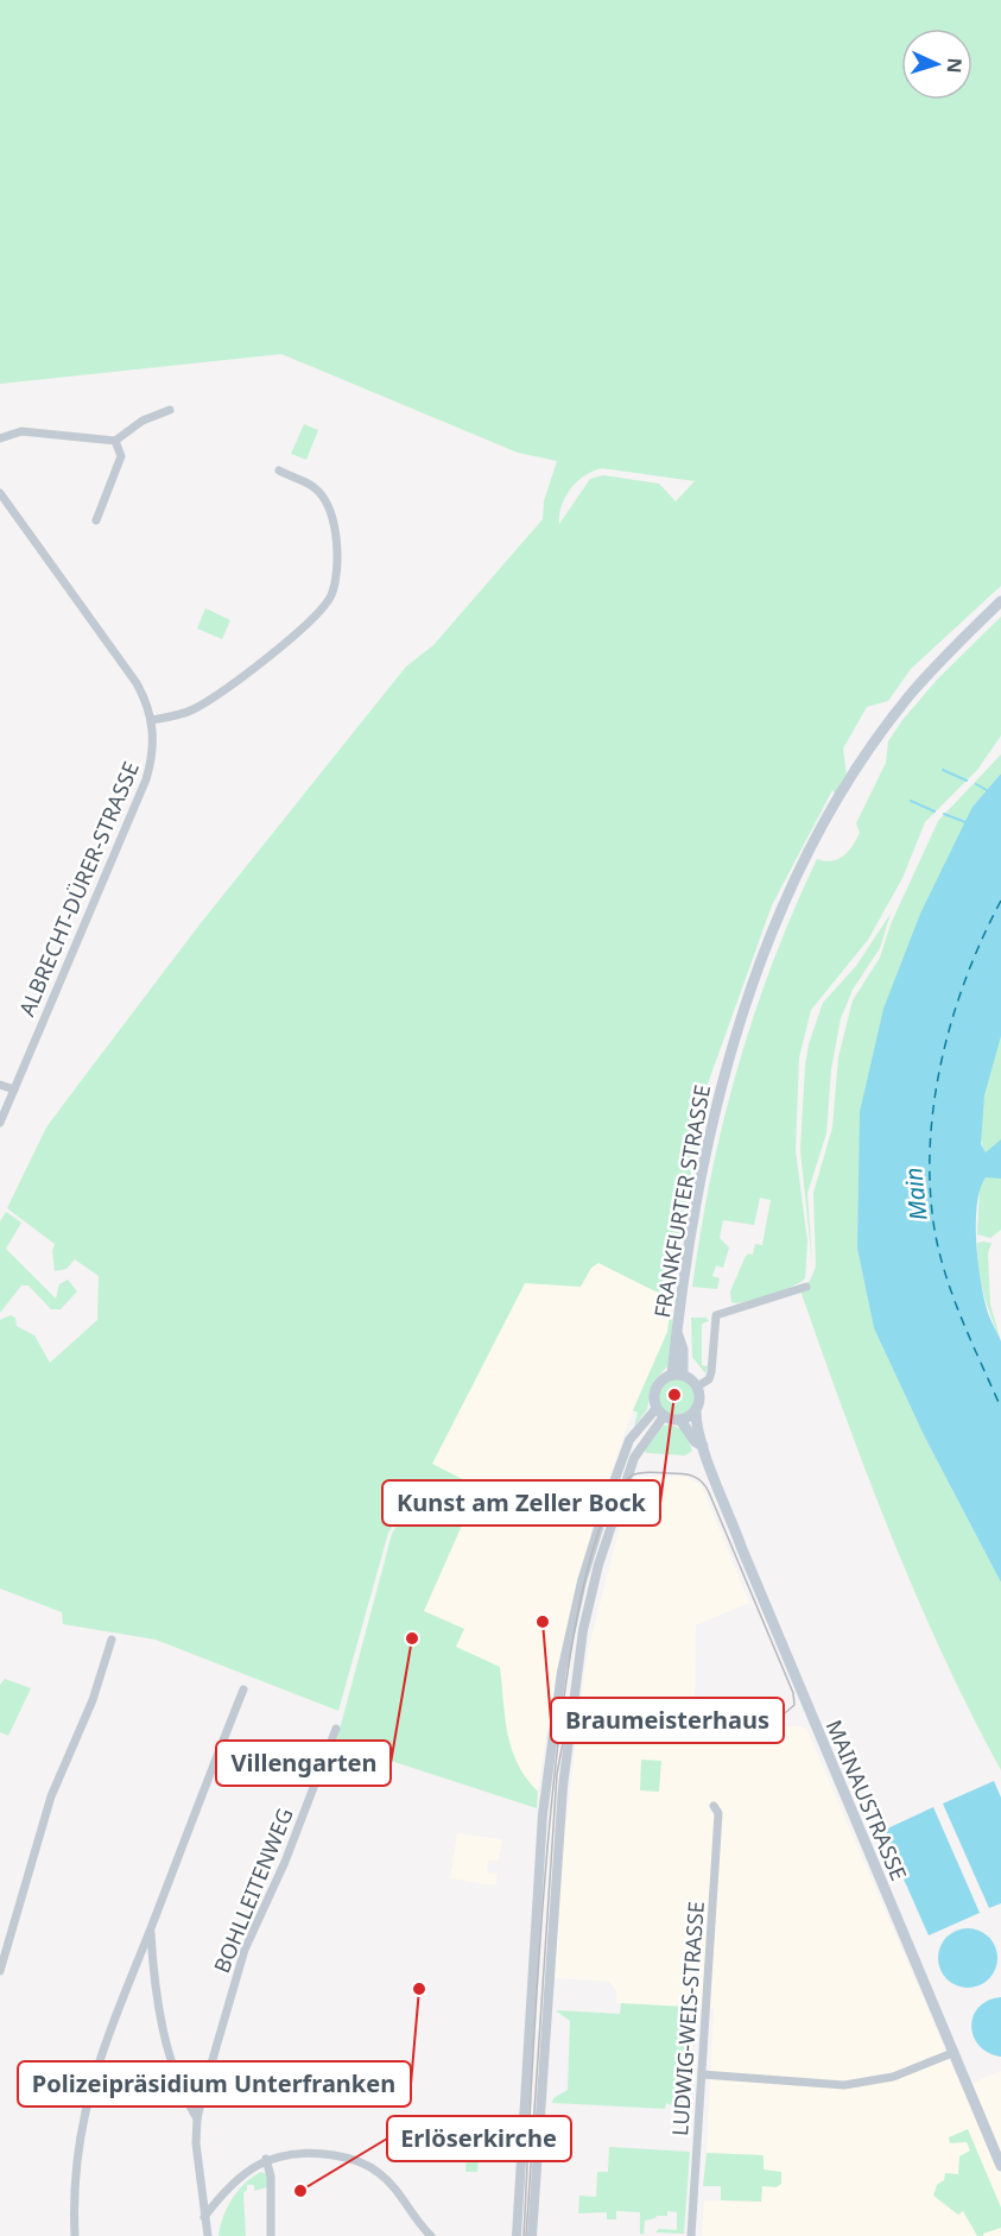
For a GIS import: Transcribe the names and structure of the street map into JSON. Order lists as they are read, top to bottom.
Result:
{
  "streets": {
    "main road": ["FRANKFURTER STRASSE", "MAINAUSTRASSE"],
    "street": ["ALBRECHT-DÜRER-STRASSE", "BOHLLEITENWEG", "LUDWIG-WEIS-STRASSE"]
  },
  "crossings": [
    ["FRANKFURTER STRASSE", "MAINAUSTRASSE"]
  ],
  "water": ["Main"],
  "places": [
    "Kunst am Zeller Bock",
    "Braumeisterhaus",
    "Villengarten",
    "Polizeipräsidium Unterfranken",
    "Erlöserkirche"
  ],
  "north": "right"
}
